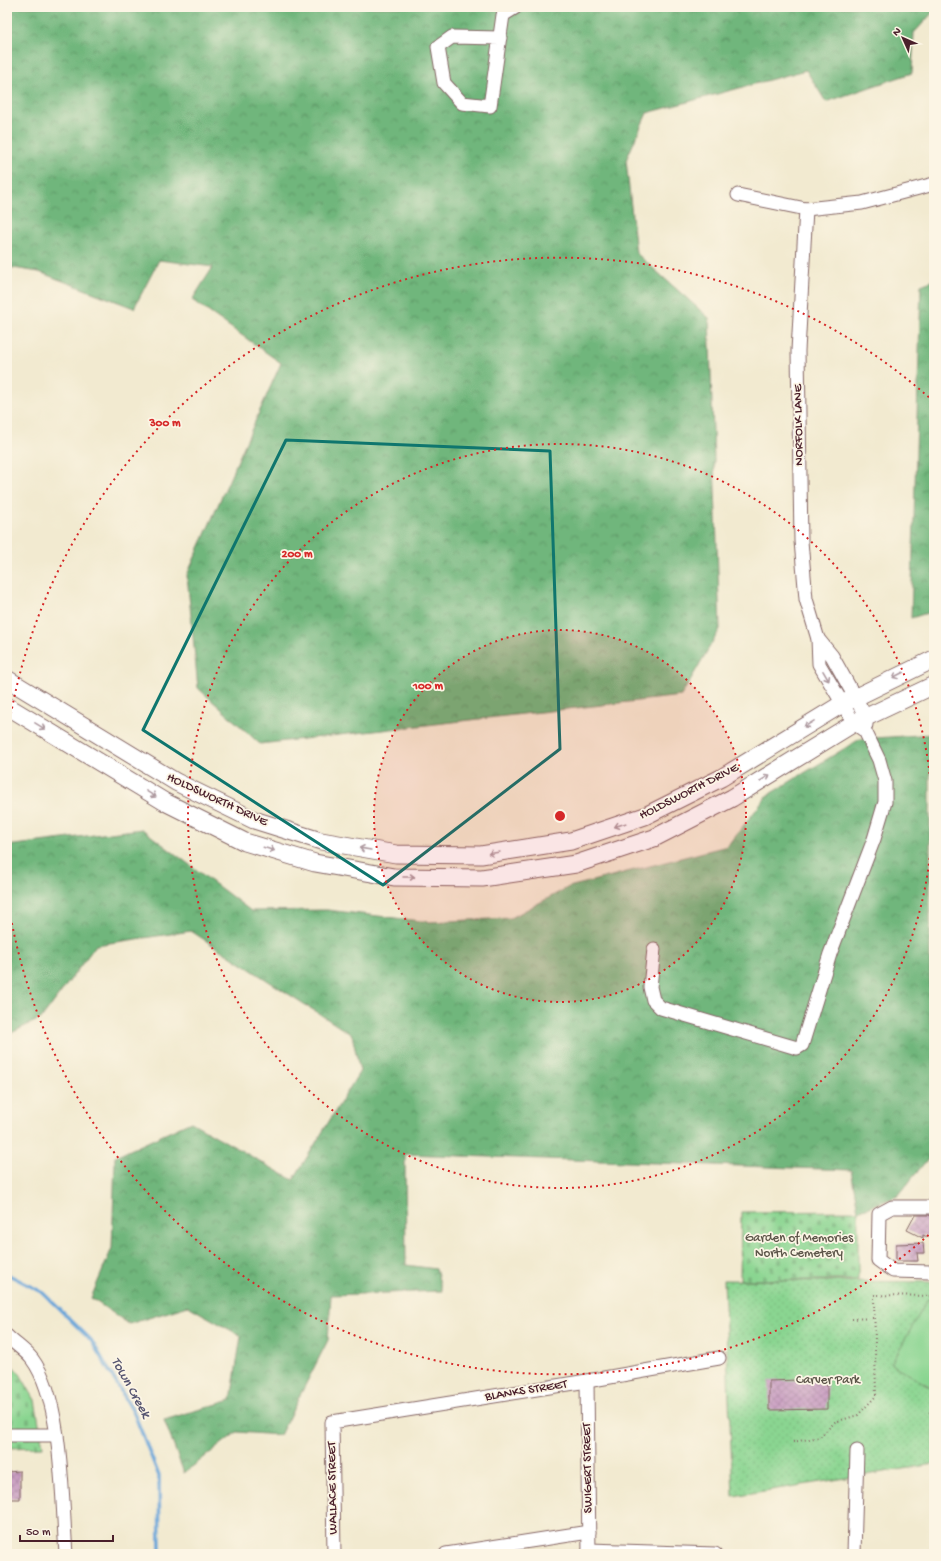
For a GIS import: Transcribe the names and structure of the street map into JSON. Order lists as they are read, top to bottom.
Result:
{
  "streets": {
    "main road": ["HOLDSWORTH DRIVE"],
    "street": [
      "NORFOLK LANE",
      "BLANKS STREET",
      "SWIGERT STREET",
      "WALLACE STREET"
    ]
  },
  "crossings": [
    ["NORFOLK LANE", "HOLDSWORTH DRIVE"],
    ["BLANKS STREET", "SWIGERT STREET"],
    ["BLANKS STREET", "WALLACE STREET"]
  ],
  "water": ["Town Creek"],
  "parks": ["Garden of Memories North Cemetery", "Carver Park"],
  "scale_bar": "50 m",
  "north": "top left",
  "rings": ["300 m", "200 m", "100 m"]
}
